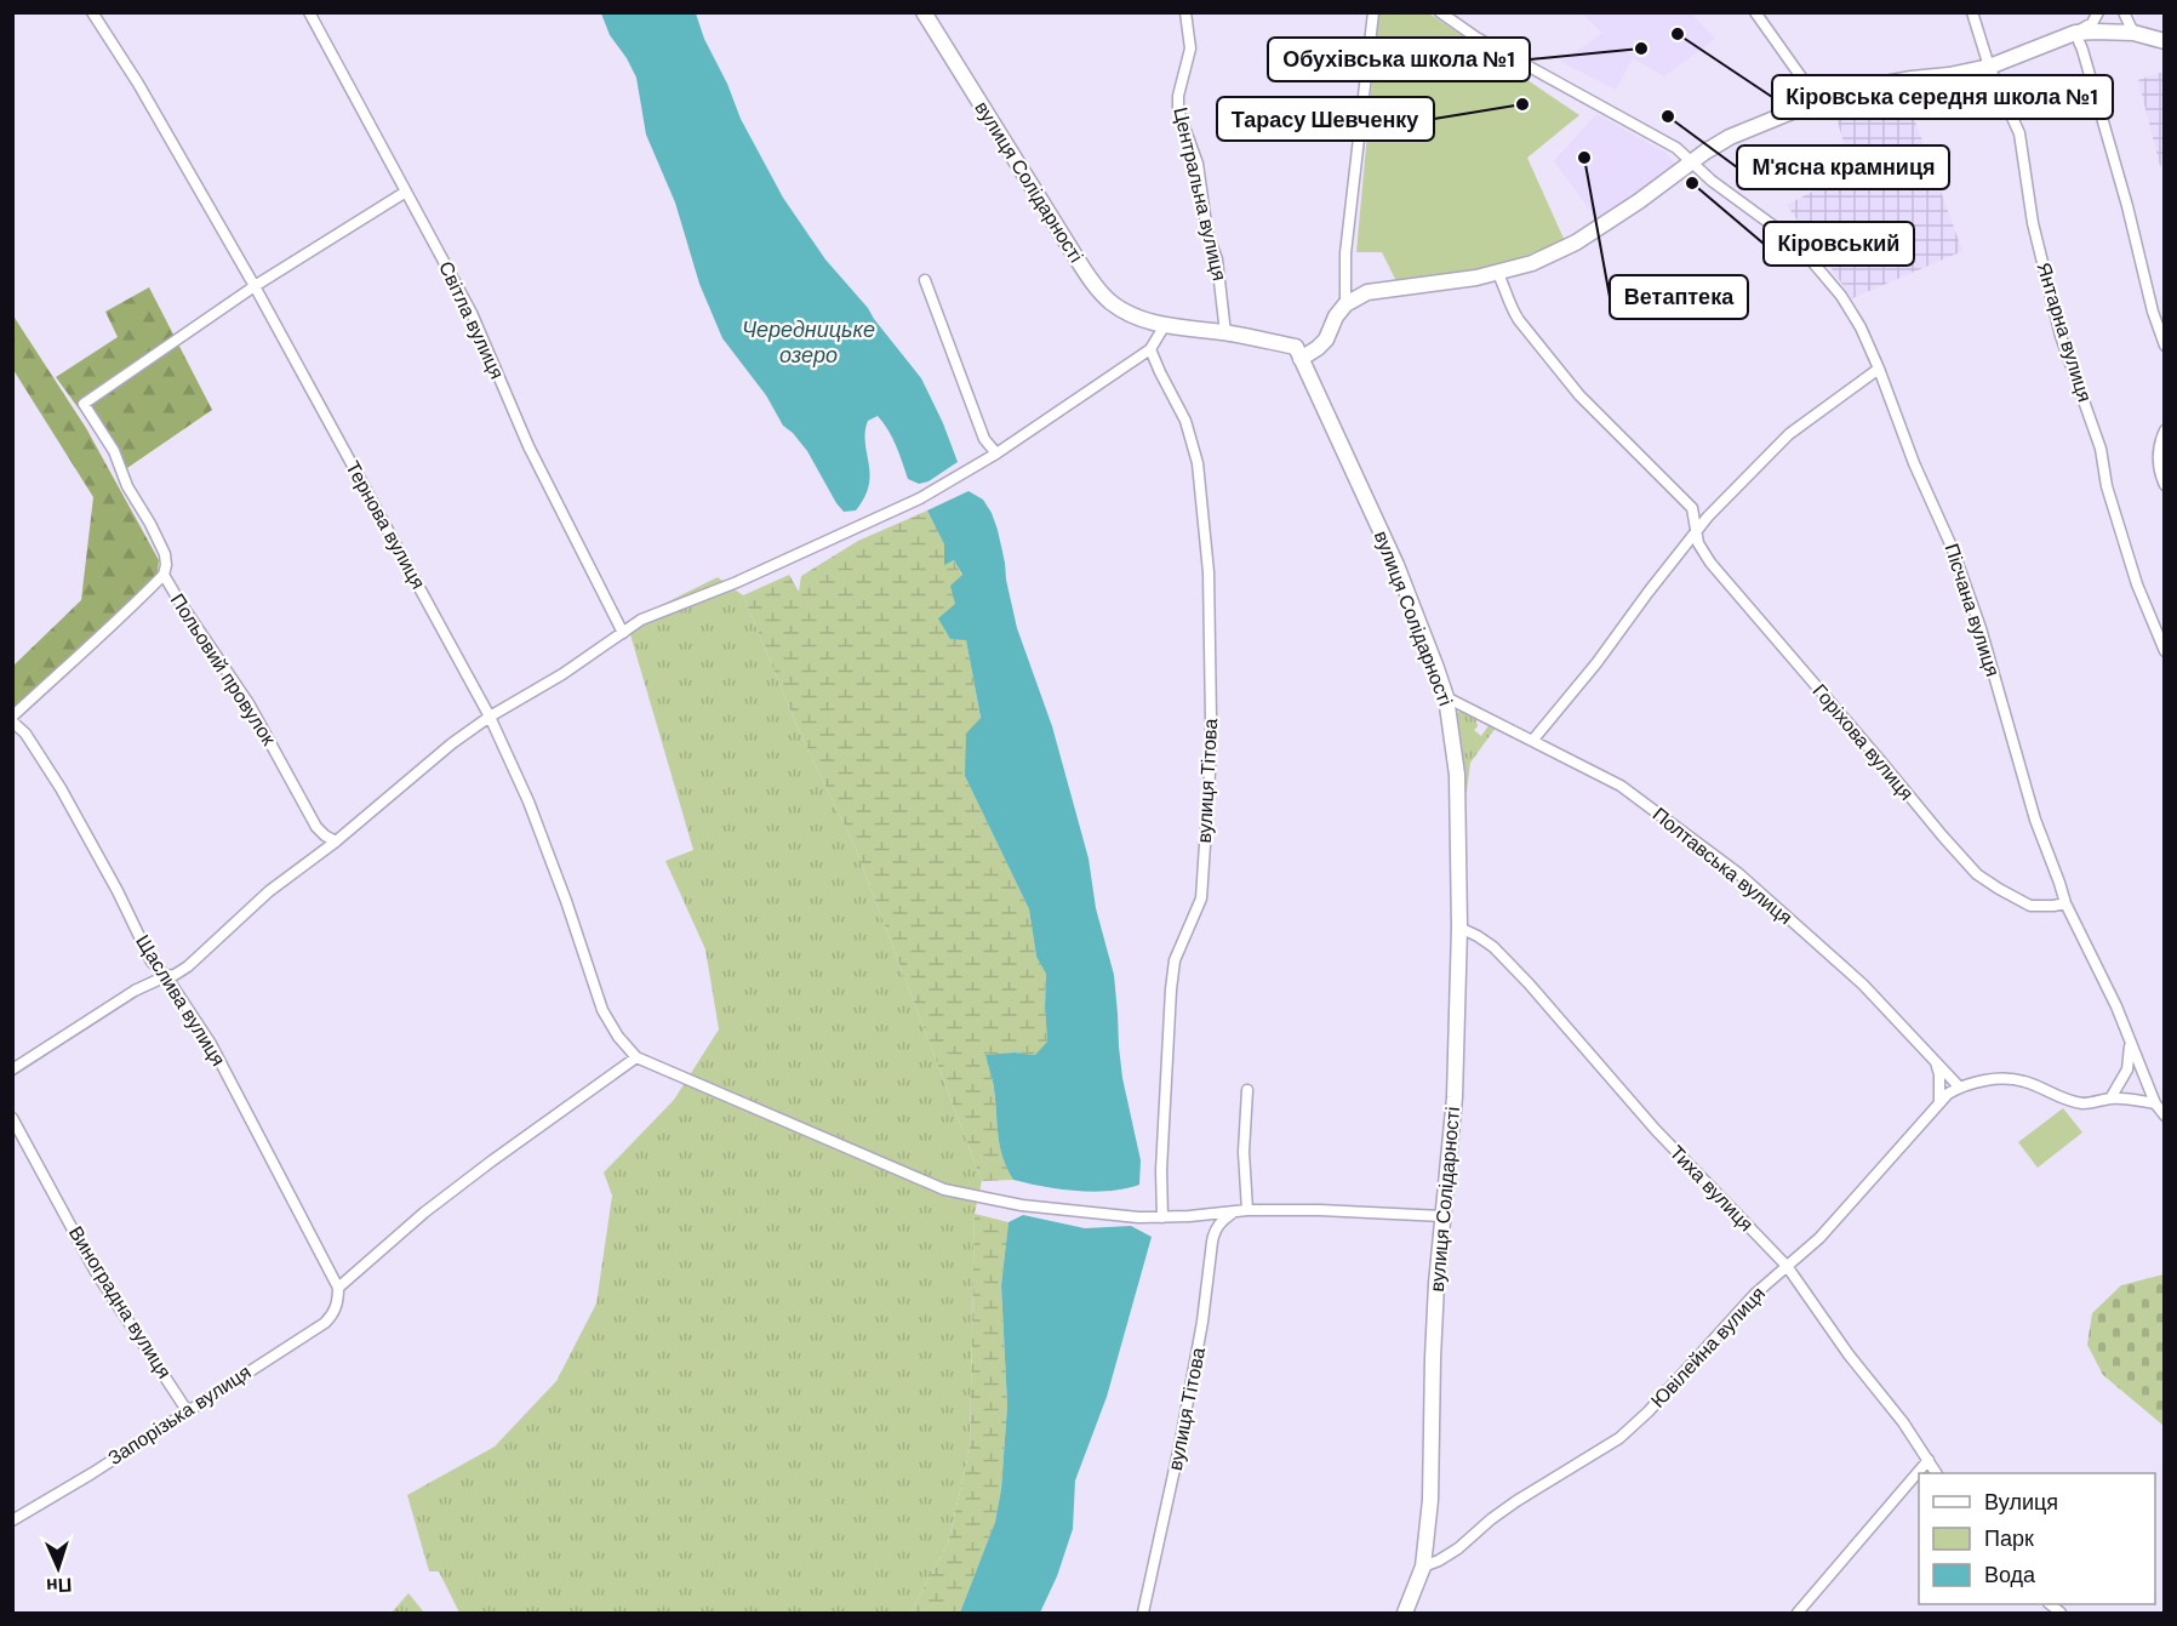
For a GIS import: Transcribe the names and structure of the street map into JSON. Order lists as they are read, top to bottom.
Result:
{
  "streets": {
    "main road": ["вулиця Солідарності"],
    "street": [
      "Центральна вулиця",
      "Світла вулиця",
      "Янтарна вулиця",
      "Тернова вулиця",
      "Пісчана вулиця",
      "Польовий провулок",
      "Горіхова вулиця",
      "вулиця Тітова",
      "Полтавська вулиця",
      "Щаслива вулиця",
      "Тиха вулиця",
      "Виноградна вулиця",
      "Ювілейна вулиця",
      "Запорізька вулиця"
    ]
  },
  "crossings": [
    ["вулиця Солідарності", "Центральна вулиця"],
    ["вулиця Солідарності", "Полтавська вулиця"],
    ["вулиця Солідарності", "Тиха вулиця"],
    ["вулиця Солідарності", "Ювілейна вулиця"],
    ["Тернова вулиця", "Польовий провулок"],
    ["Пісчана вулиця", "Горіхова вулиця"],
    ["Полтавська вулиця", "Ювілейна вулиця"],
    ["Щаслива вулиця", "Запорізька вулиця"],
    ["Тиха вулиця", "Ювілейна вулиця"],
    ["Виноградна вулиця", "Запорізька вулиця"]
  ],
  "water": ["Чередницьке озеро"],
  "places": [
    "Кіровська середня школа №1",
    "Обухівська школа №1",
    "Тарасу Шевченку",
    "М'ясна крамниця",
    "Ветаптека",
    "Кіровський"
  ],
  "legend": ["Вулиця", "Парк", "Вода"],
  "north": "bottom"
}
